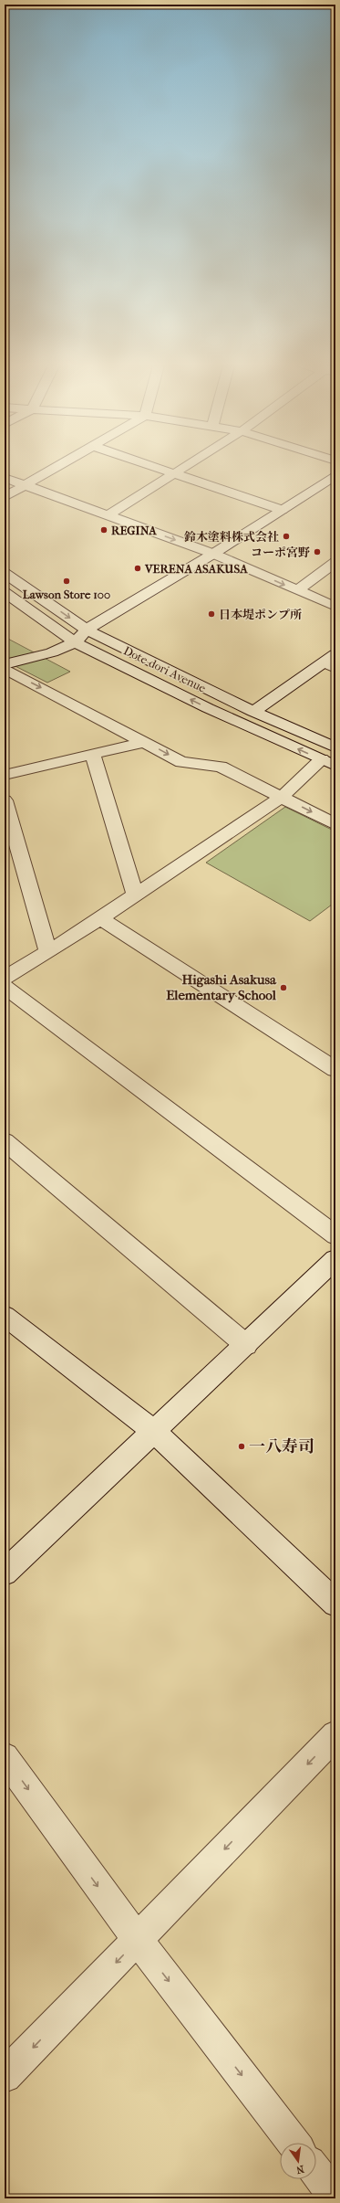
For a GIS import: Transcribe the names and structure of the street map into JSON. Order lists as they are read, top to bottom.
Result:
{
  "streets": {
    "street": ["Dote-dori Avenue"]
  },
  "places": [
    "REGINA",
    "鈴木塗料株式会社",
    "コーポ宮野",
    "VERENA ASAKUSA",
    "Lawson Store 100",
    "日本堤ポンプ所",
    "Higashi Asakusa Elementary School",
    "一八寿司"
  ],
  "north": "bottom"
}
